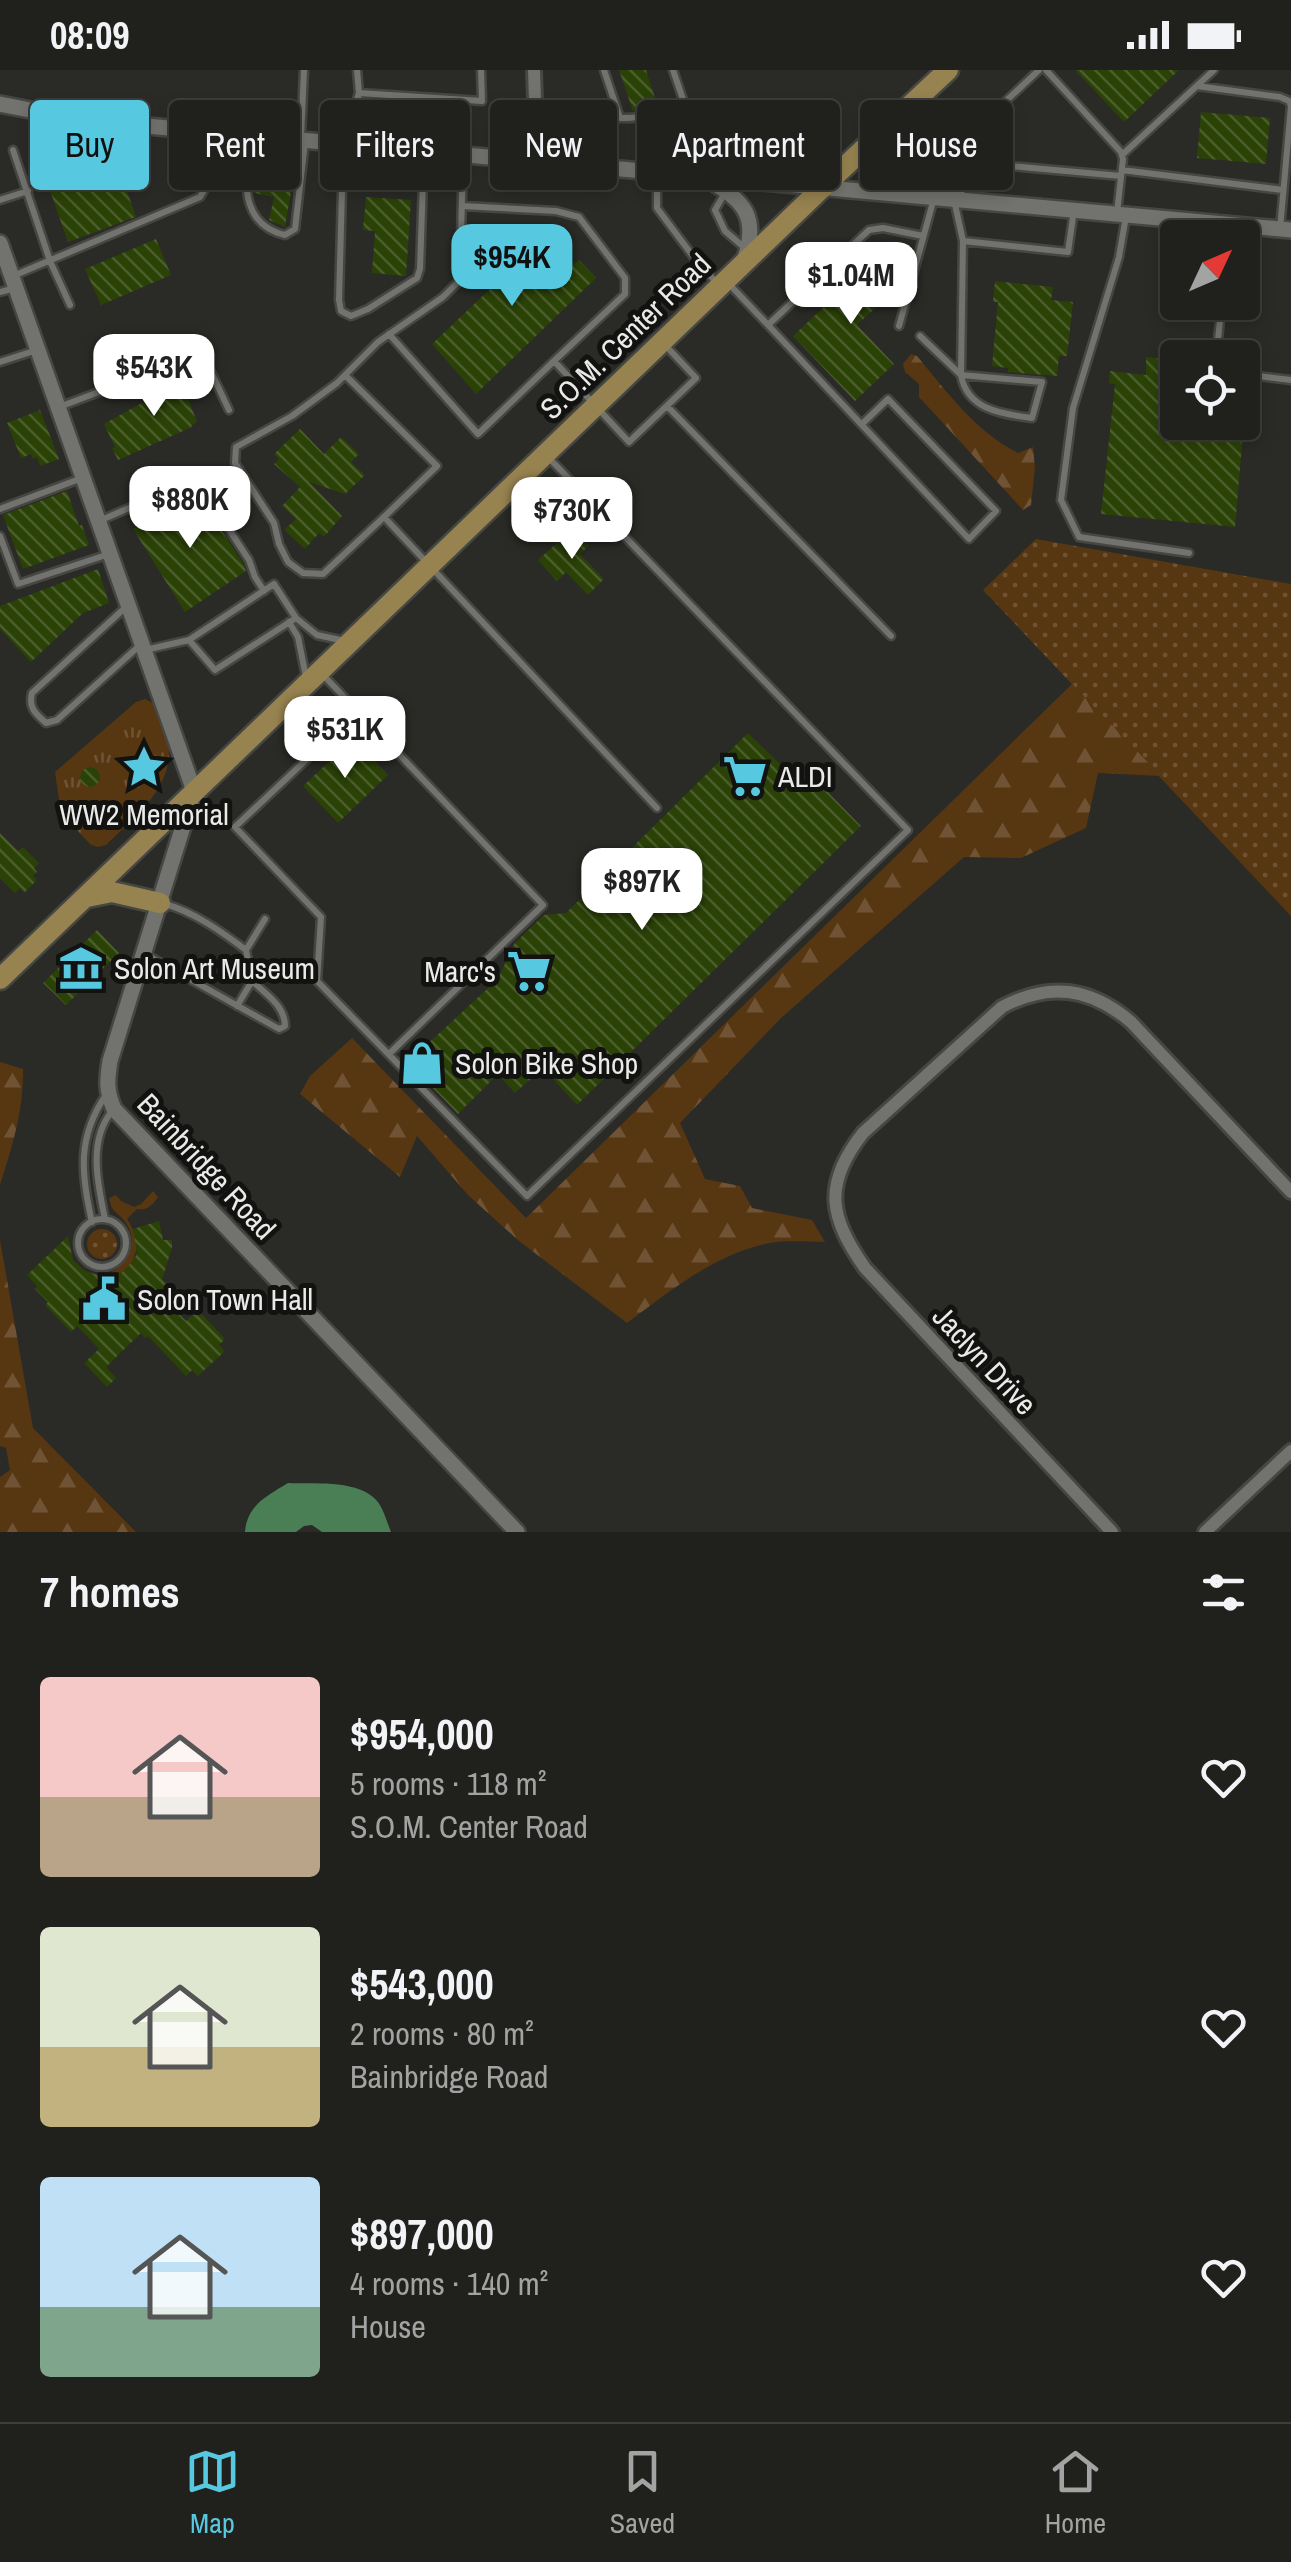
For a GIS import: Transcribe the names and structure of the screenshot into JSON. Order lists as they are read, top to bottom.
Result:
{
  "streets": {
    "main road": ["S.O.M. Center Road"],
    "street": ["Bainbridge Road", "Jaclyn Drive"]
  },
  "crossings": [
    ["S.O.M. Center Road", "Bainbridge Road"]
  ],
  "places": {
    "place": ["WW2 Memorial"],
    "supermarket": ["ALDI", "Marc's"],
    "museum": ["Solon Art Museum"],
    "shop": ["Solon Bike Shop"],
    "public building": ["Solon Town Hall"]
  },
  "north": "top right",
  "page": {
    "status": "08:09",
    "chip": [
      "Buy",
      "Rent",
      "Filters",
      "New",
      "Apartment",
      "House"
    ],
    "price": [
      "$954K",
      "$1.04M",
      "$543K",
      "$880K",
      "$730K",
      "$531K",
      "$897K"
    ],
    "heading": "7 homes",
    "list": [
      {
        "name": "$954,000",
        "note": "5 rooms · 118 m² · S.O.M. Center Road"
      },
      {
        "name": "$543,000",
        "note": "2 rooms · 80 m² · Bainbridge Road"
      },
      {
        "name": "$897,000",
        "note": "4 rooms · 140 m² · House"
      }
    ],
    "tabs": ["Map", "Saved", "Home"]
  }
}
